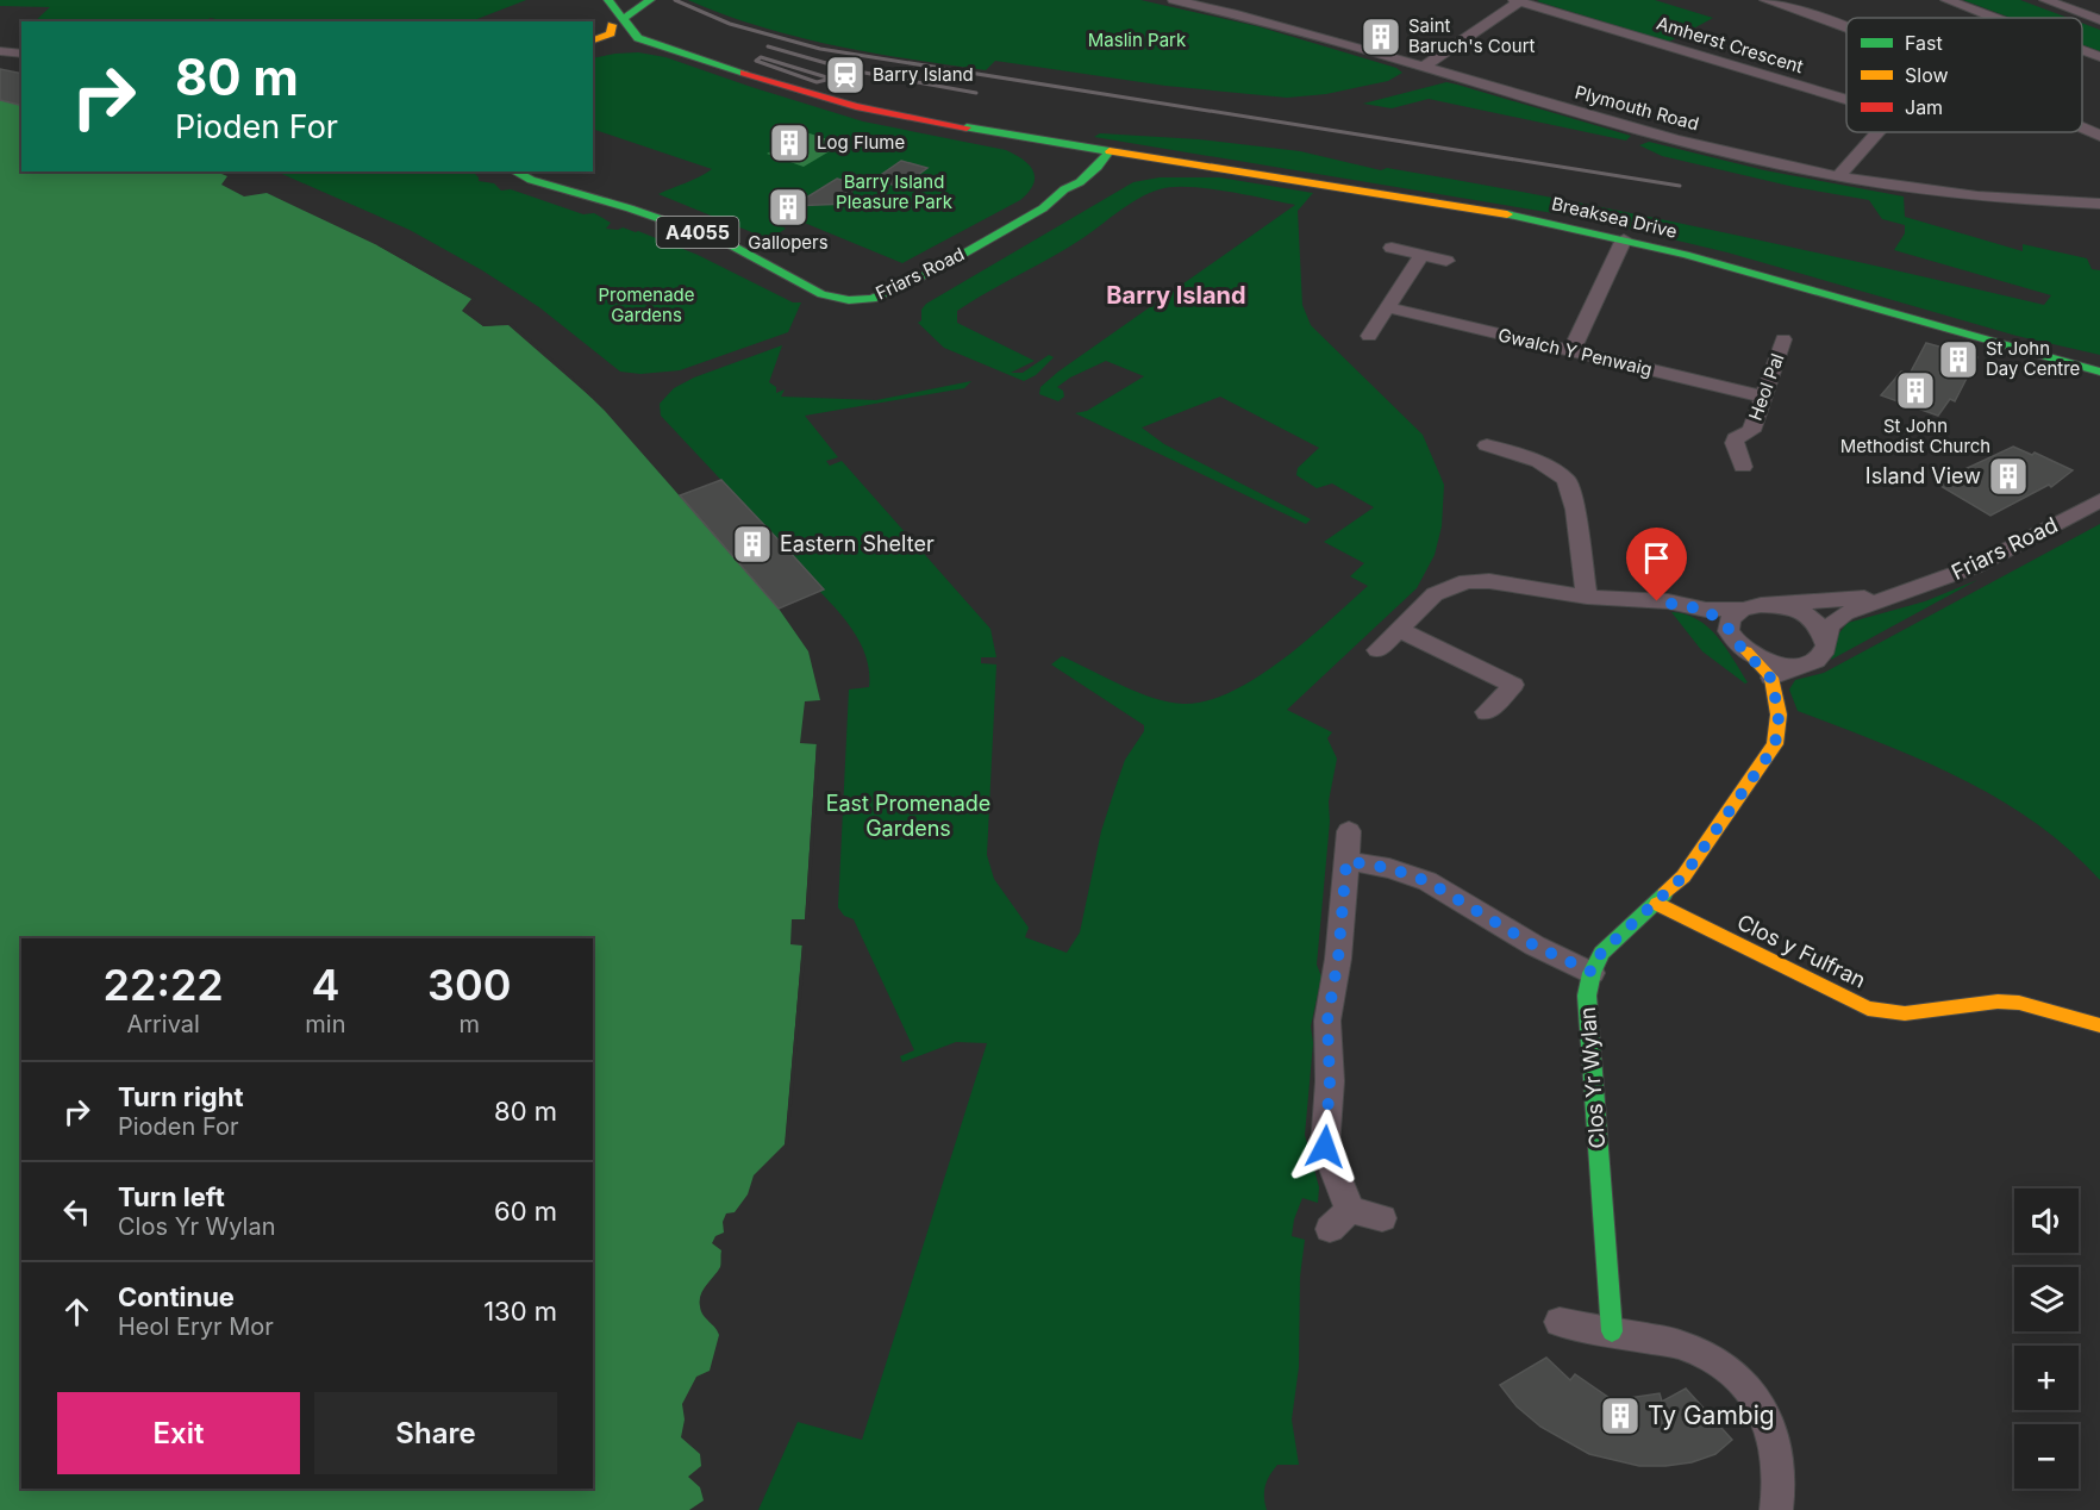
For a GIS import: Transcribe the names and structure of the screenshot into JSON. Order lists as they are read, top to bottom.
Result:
{
  "streets": {
    "street": [
      "Amherst Crescent",
      "Plymouth Road",
      "Breaksea Drive",
      "A4055",
      "Friars Road",
      "Gwalch Y Penwaig",
      "Heol Pal",
      "Clos y Fulfran",
      "Clos Yr Wylan"
    ]
  },
  "crossings": [
    ["Breaksea Drive", "Friars Road"],
    ["Gwalch Y Penwaig", "Heol Pal"],
    ["Clos y Fulfran", "Clos Yr Wylan"]
  ],
  "districts": ["Barry Island"],
  "parks": [
    "Maslin Park",
    "Barry Island Pleasure Park",
    "Promenade Gardens",
    "East Promenade Gardens"
  ],
  "places": {
    "building": [
      "Saint Baruch's Court",
      "Log Flume",
      "Gallopers",
      "St John Day Centre",
      "St John Methodist Church",
      "Island View",
      "Eastern Shelter",
      "Ty Gambig"
    ],
    "station": ["Barry Island"]
  },
  "legend": ["Fast", "Slow", "Jam"],
  "page": {
    "turn": ["80 m", "Pioden For"],
    "eta": [
      "22:22",
      "Arrival",
      "4",
      "min",
      "300",
      "m"
    ],
    "list": [
      {
        "name": "Turn right",
        "note": "Pioden For",
        "value": "80 m"
      },
      {
        "name": "Turn left",
        "note": "Clos Yr Wylan",
        "value": "60 m"
      },
      {
        "name": "Continue",
        "note": "Heol Eryr Mor",
        "value": "130 m"
      }
    ],
    "map_buttons": ["+", "−"],
    "buttons": ["Exit", "Share"]
  }
}
